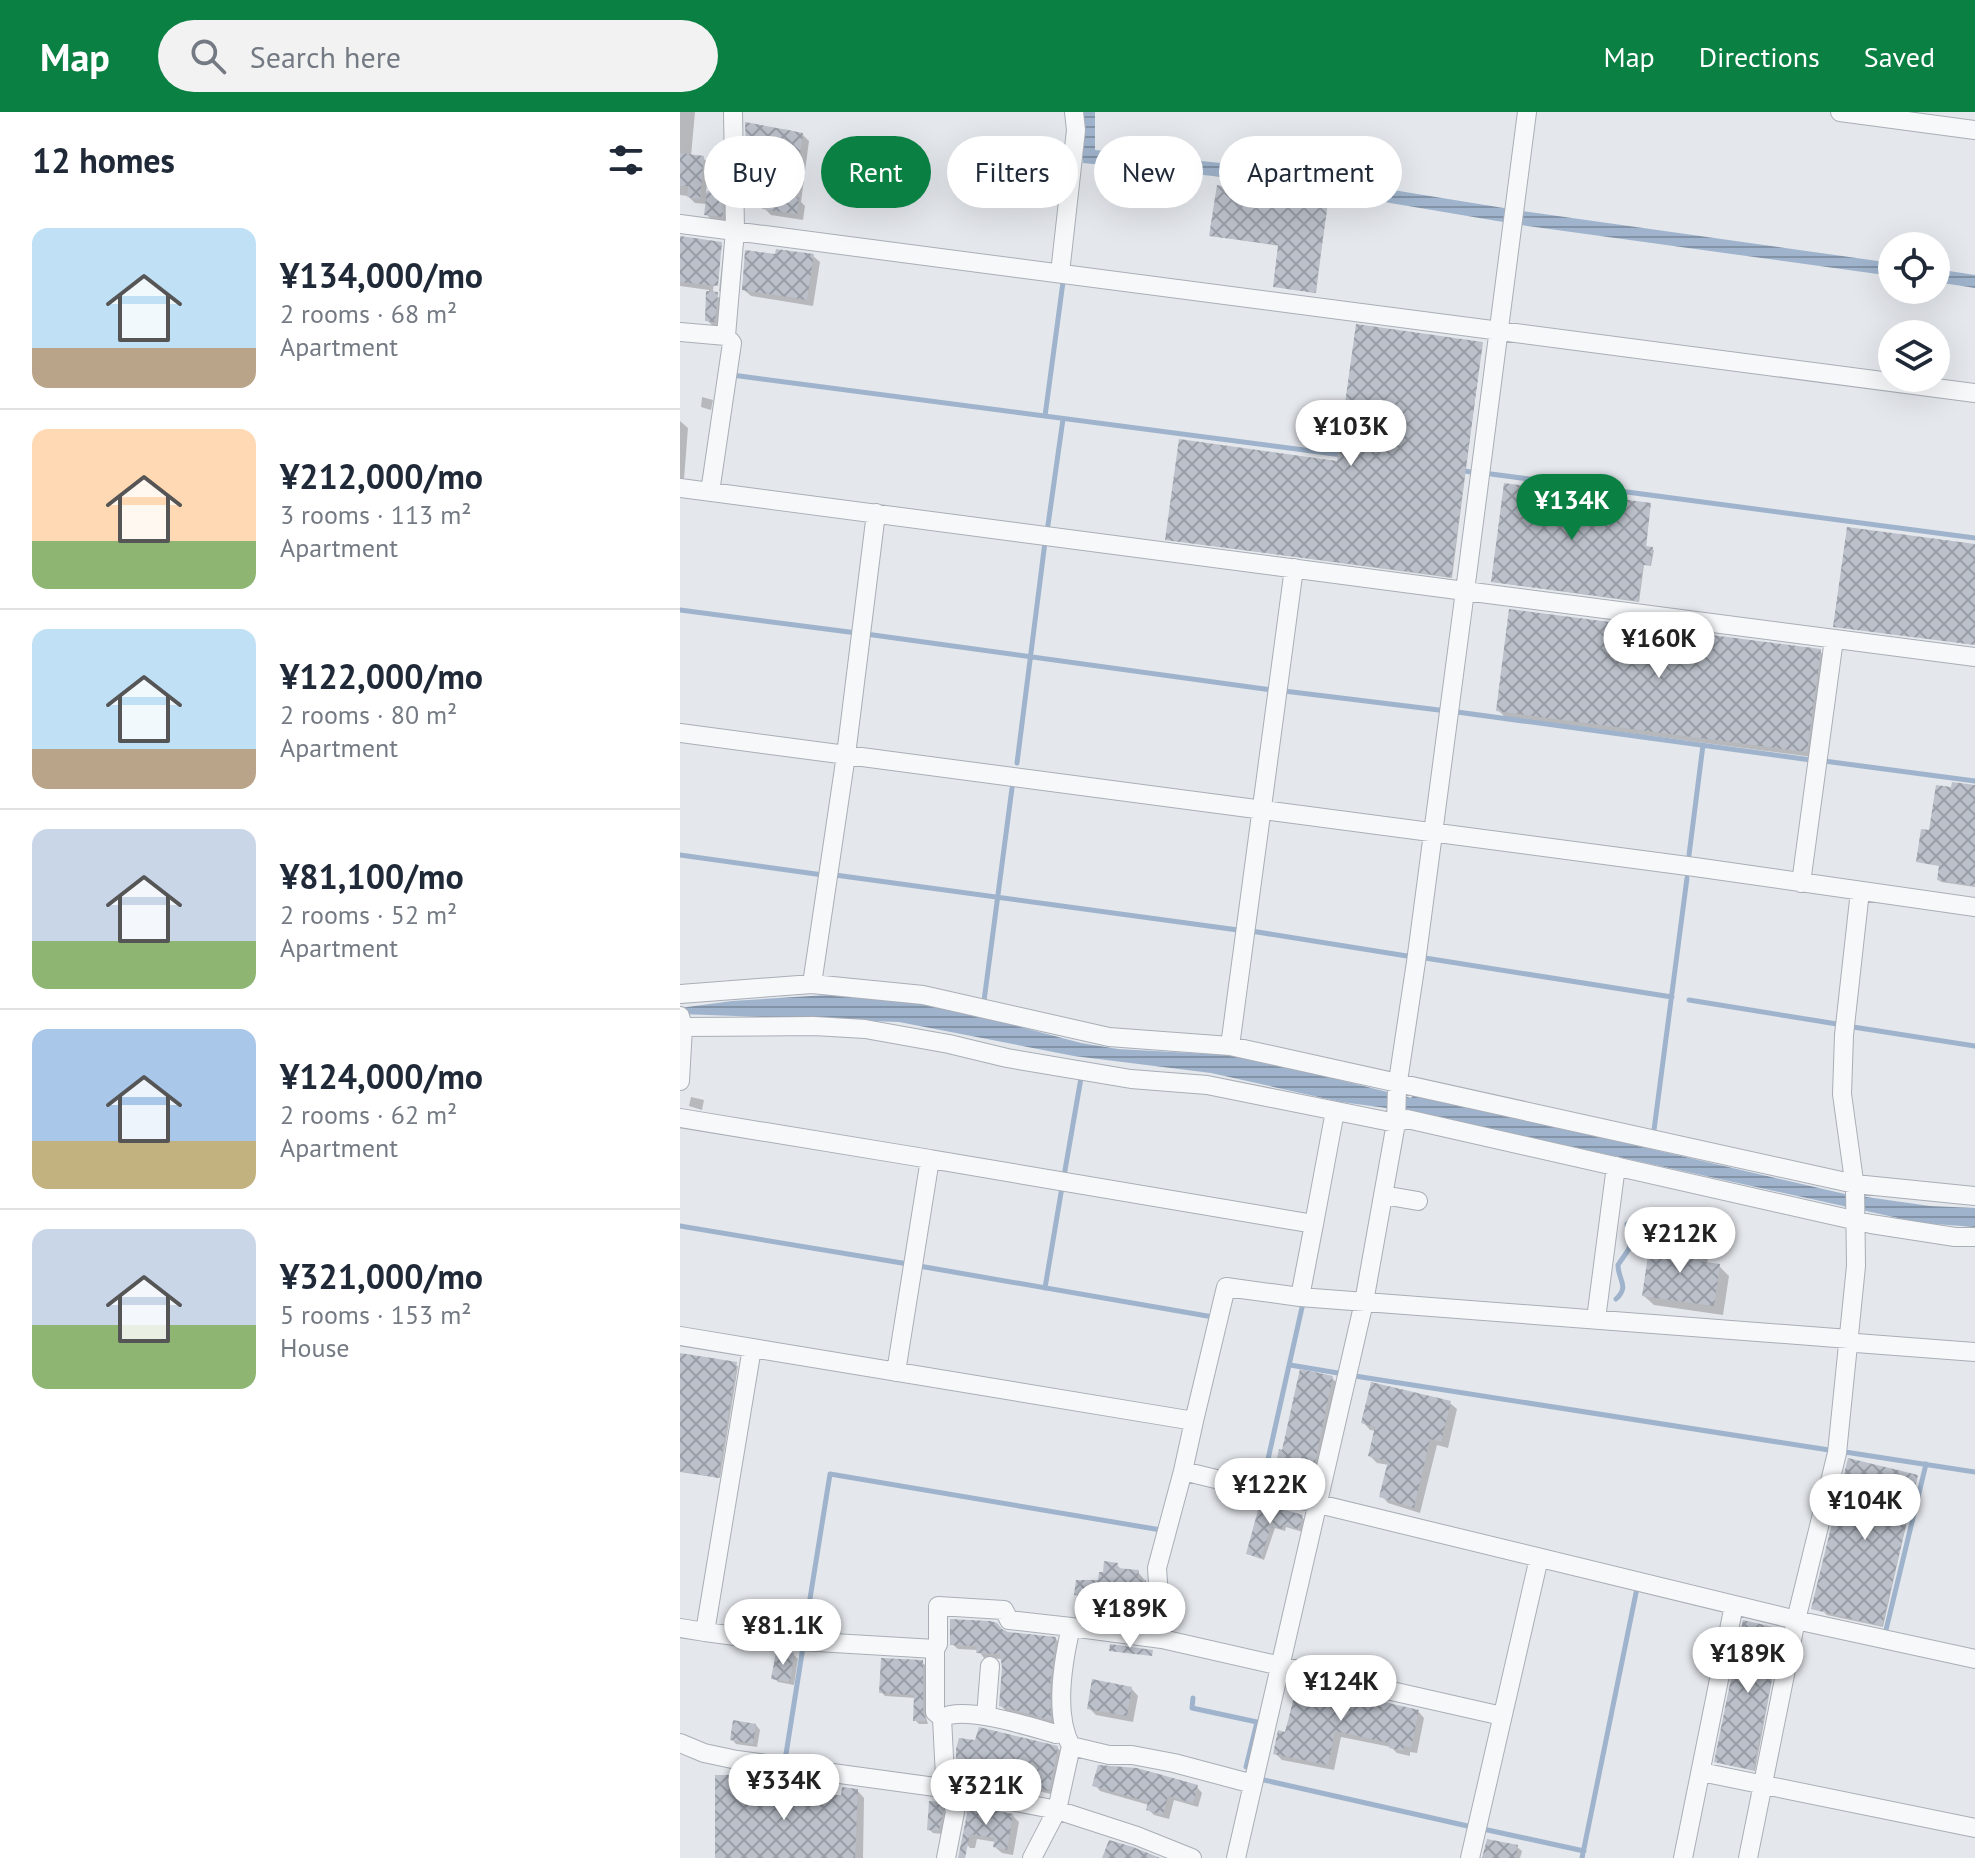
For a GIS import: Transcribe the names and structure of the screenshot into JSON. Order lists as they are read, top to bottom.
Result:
{
  "page": {
    "header": "Map",
    "search": "Search here",
    "nav": ["Map", "Directions", "Saved"],
    "heading": "12 homes",
    "chip": [
      "Buy",
      "Rent",
      "Filters",
      "New",
      "Apartment"
    ],
    "list": [
      {
        "name": "¥134,000/mo",
        "note": "2 rooms · 68 m² · Apartment"
      },
      {
        "name": "¥212,000/mo",
        "note": "3 rooms · 113 m² · Apartment"
      },
      {
        "name": "¥122,000/mo",
        "note": "2 rooms · 80 m² · Apartment"
      },
      {
        "name": "¥81,100/mo",
        "note": "2 rooms · 52 m² · Apartment"
      },
      {
        "name": "¥124,000/mo",
        "note": "2 rooms · 62 m² · Apartment"
      },
      {
        "name": "¥321,000/mo",
        "note": "5 rooms · 153 m² · House"
      }
    ],
    "price": [
      "¥103K",
      "¥134K",
      "¥160K",
      "¥212K",
      "¥122K",
      "¥104K",
      "¥189K",
      "¥81.1K",
      "¥189K",
      "¥124K",
      "¥334K",
      "¥321K"
    ]
  }
}
